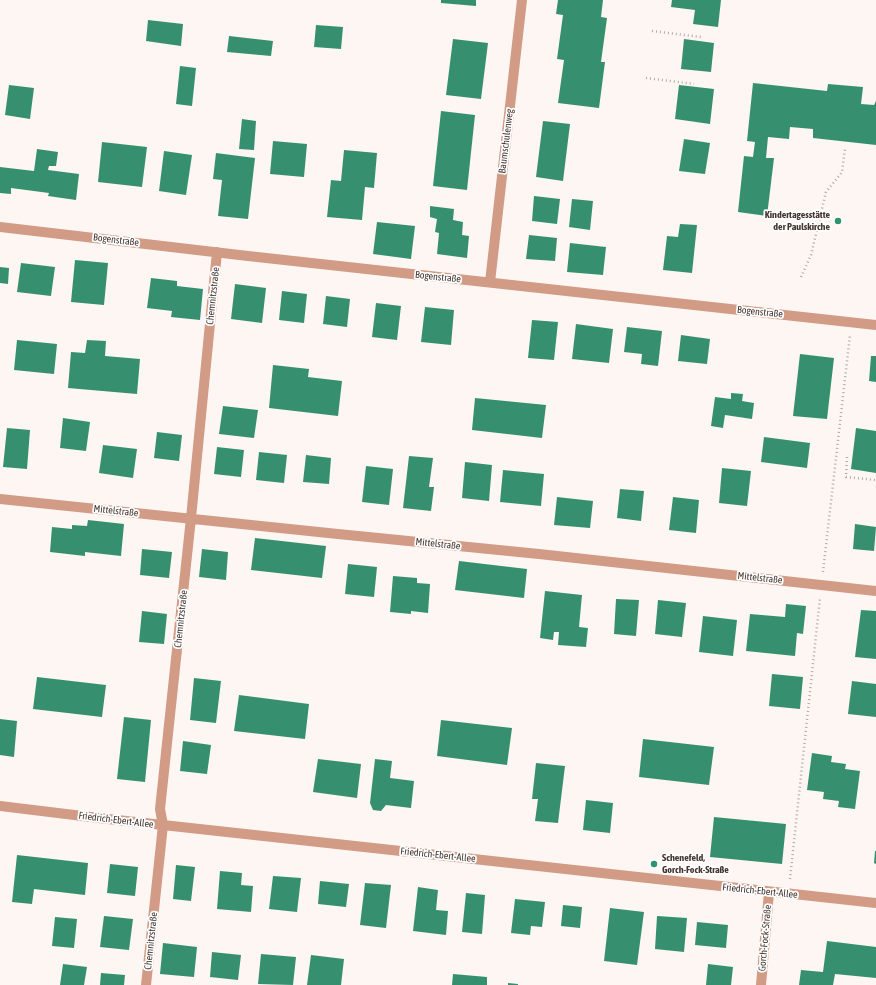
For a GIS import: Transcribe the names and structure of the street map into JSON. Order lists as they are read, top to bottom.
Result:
{
  "streets": {
    "street": [
      "Baumschulenweg",
      "Bogenstraße",
      "Chemnitzstraße",
      "Mittelstraße",
      "Friedrich-Ebert-Allee",
      "Gorch-Fock-Straße"
    ]
  },
  "crossings": [
    ["Baumschulenweg", "Bogenstraße"],
    ["Bogenstraße", "Chemnitzstraße"],
    ["Chemnitzstraße", "Mittelstraße"],
    ["Chemnitzstraße", "Friedrich-Ebert-Allee"],
    ["Friedrich-Ebert-Allee", "Gorch-Fock-Straße"]
  ],
  "places": ["Kindertagesstätte der Paulskirche", "Schenefeld, Gorch-Fock-Straße"]
}
